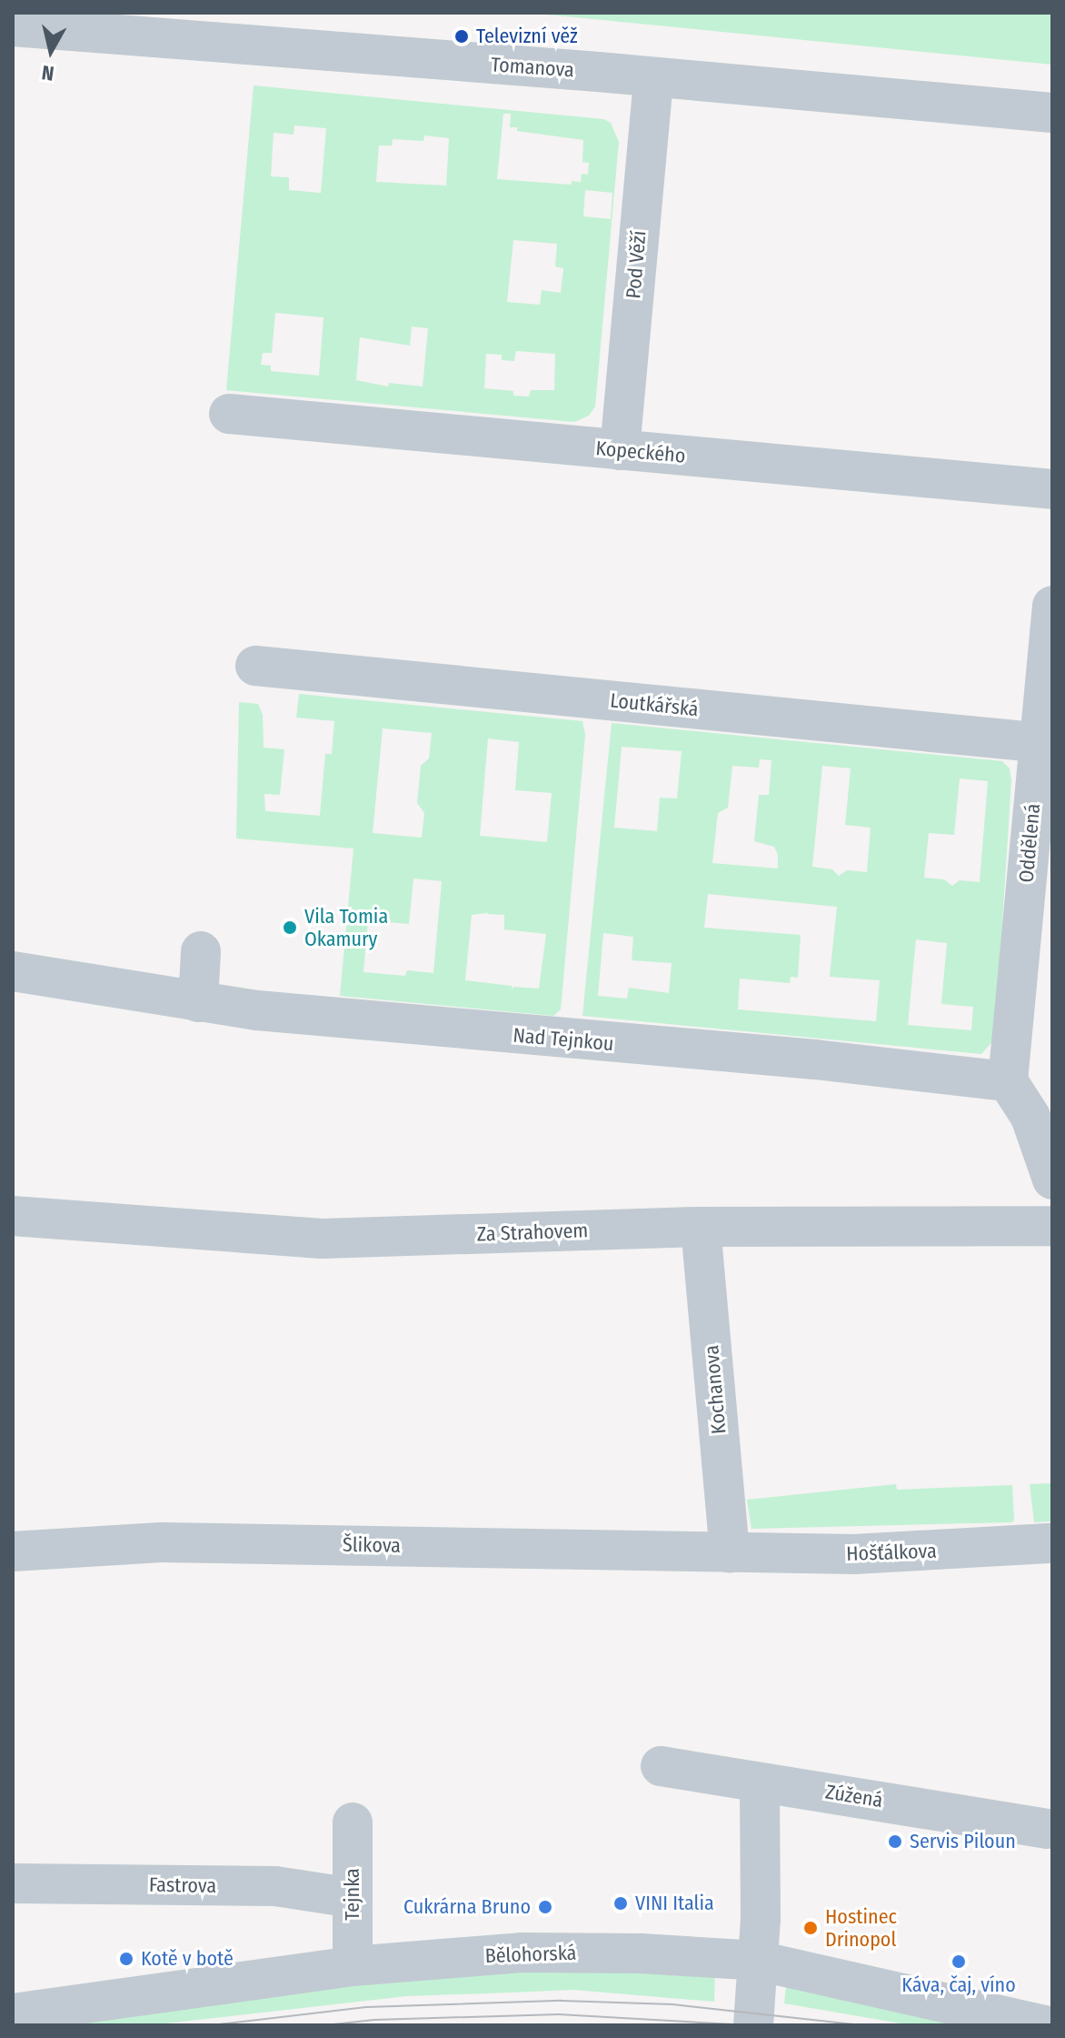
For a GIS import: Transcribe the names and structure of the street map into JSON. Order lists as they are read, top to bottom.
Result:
{
  "streets": {
    "street": [
      "Tomanova",
      "Pod Věží",
      "Kopeckého",
      "Loutkářská",
      "Oddělená",
      "Nad Tejnkou",
      "Za Strahovem",
      "Kochanova",
      "Šlikova",
      "Hošťálkova",
      "Zúžená",
      "Fastrova",
      "Tejnka",
      "Bělohorská"
    ]
  },
  "crossings": [
    ["Tomanova", "Pod Věží"],
    ["Pod Věží", "Kopeckého"],
    ["Loutkářská", "Oddělená"],
    ["Oddělená", "Nad Tejnkou"],
    ["Za Strahovem", "Kochanova"],
    ["Kochanova", "Šlikova"],
    ["Kochanova", "Hošťálkova"],
    ["Šlikova", "Hošťálkova"],
    ["Fastrova", "Tejnka"],
    ["Tejnka", "Bělohorská"]
  ],
  "places": [
    "Televizní věž",
    "Vila Tomia Okamury",
    "Servis Piloun",
    "VINI Italia",
    "Cukrárna Bruno",
    "Hostinec Drinopol",
    "Kotě v botě",
    "Káva, čaj, víno"
  ],
  "north": "bottom"
}
